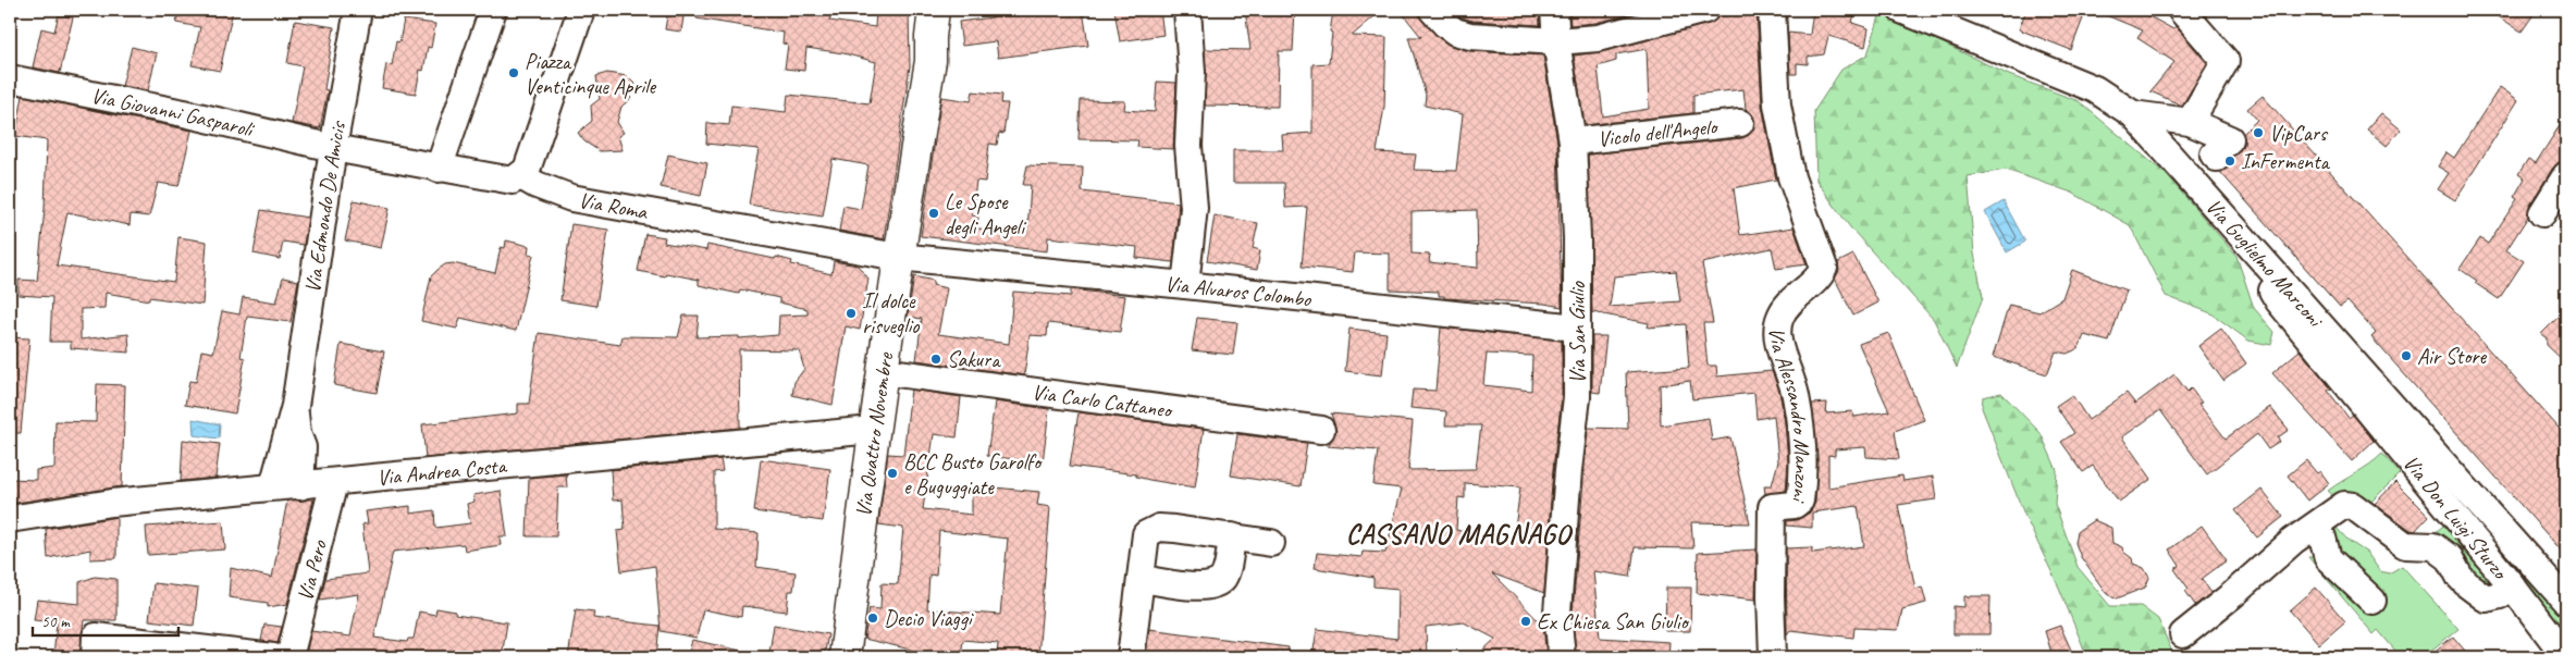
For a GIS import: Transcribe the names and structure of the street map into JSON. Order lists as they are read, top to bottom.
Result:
{
  "streets": {
    "main road": ["Via Quattro Novembre"],
    "street": [
      "Via Giovanni Gasparoli",
      "Vicolo dell'Angelo",
      "Via Roma",
      "Via Edmondo De Amicis",
      "Via Guglielmo Marconi",
      "Via Alvaros Colombo",
      "Via San Giulio",
      "Via Carlo Cattaneo",
      "Via Alessandro Manzoni",
      "Via Andrea Costa",
      "Via Don Luigi Sturzo",
      "Via Pero"
    ]
  },
  "crossings": [
    ["Via Giovanni Gasparoli", "Via Edmondo De Amicis"],
    ["Vicolo dell'Angelo", "Via San Giulio"],
    ["Via Roma", "Via Alvaros Colombo"],
    ["Via Roma", "Via Quattro Novembre"],
    ["Via Edmondo De Amicis", "Via Andrea Costa"],
    ["Via Guglielmo Marconi", "Via Don Luigi Sturzo"],
    ["Via Alvaros Colombo", "Via San Giulio"],
    ["Via Alvaros Colombo", "Via Quattro Novembre"],
    ["Via Carlo Cattaneo", "Via Quattro Novembre"],
    ["Via Quattro Novembre", "Via Andrea Costa"],
    ["Via Andrea Costa", "Via Pero"]
  ],
  "districts": ["CASSANO MAGNAGO"],
  "places": [
    "Piazza Venticinque Aprile",
    "VipCars",
    "InFermenta",
    "Le Spose degli Angeli",
    "Il dolce risveglio",
    "Air Store",
    "Sakura",
    "BCC Busto Garolfo e Buguggiate",
    "Decio Viaggi",
    "Ex Chiesa San Giulio"
  ],
  "scale_bar": "50 m"
}
